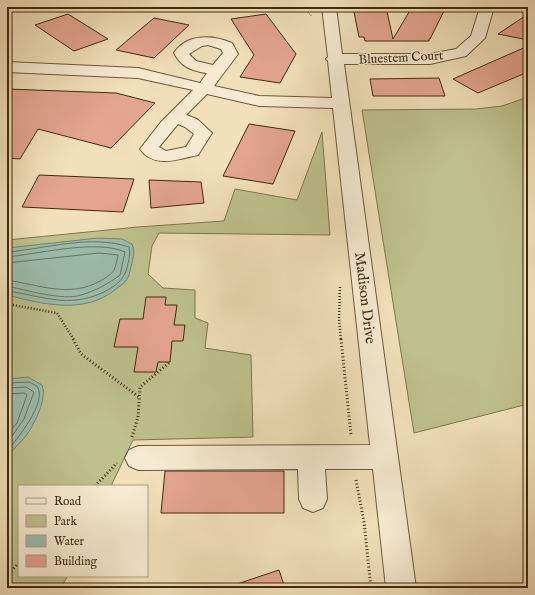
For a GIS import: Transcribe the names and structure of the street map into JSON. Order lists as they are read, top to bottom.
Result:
{
  "streets": {
    "street": ["Bluestem Court", "Madison Drive"]
  },
  "crossings": [
    ["Bluestem Court", "Madison Drive"]
  ],
  "legend": [
    "Road",
    "Park",
    "Water",
    "Building"
  ]
}
